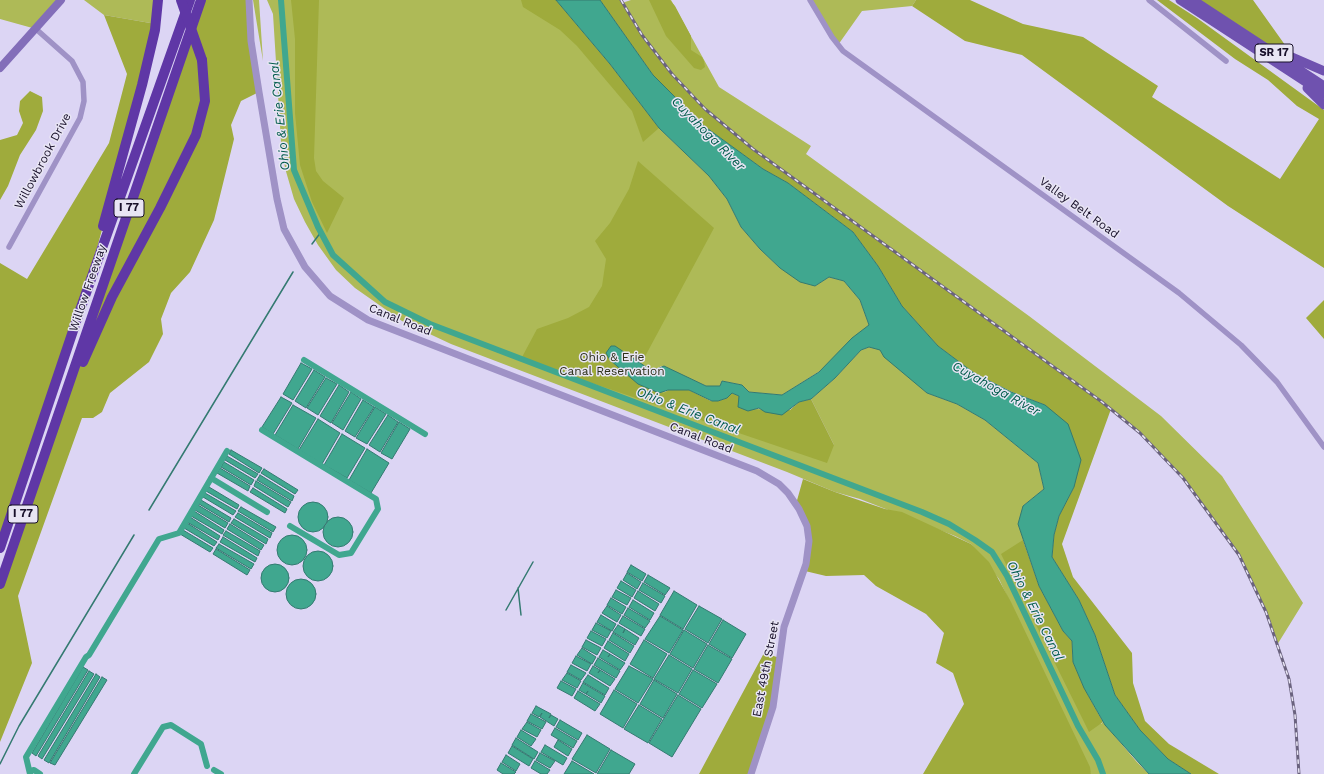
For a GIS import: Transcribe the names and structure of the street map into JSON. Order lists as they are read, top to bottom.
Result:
{
  "streets": {
    "highway": ["I 77", "Willow Freeway"],
    "main road": ["SR 17"],
    "street": [
      "Willowbrook Drive",
      "Valley Belt Road",
      "Canal Road",
      "East 49th Street"
    ]
  },
  "crossings": [
    ["Canal Road", "East 49th Street"]
  ],
  "water": ["Ohio & Erie Canal", "Cuyahoga River"],
  "parks": ["Ohio & Erie Canal Reservation"]
}
